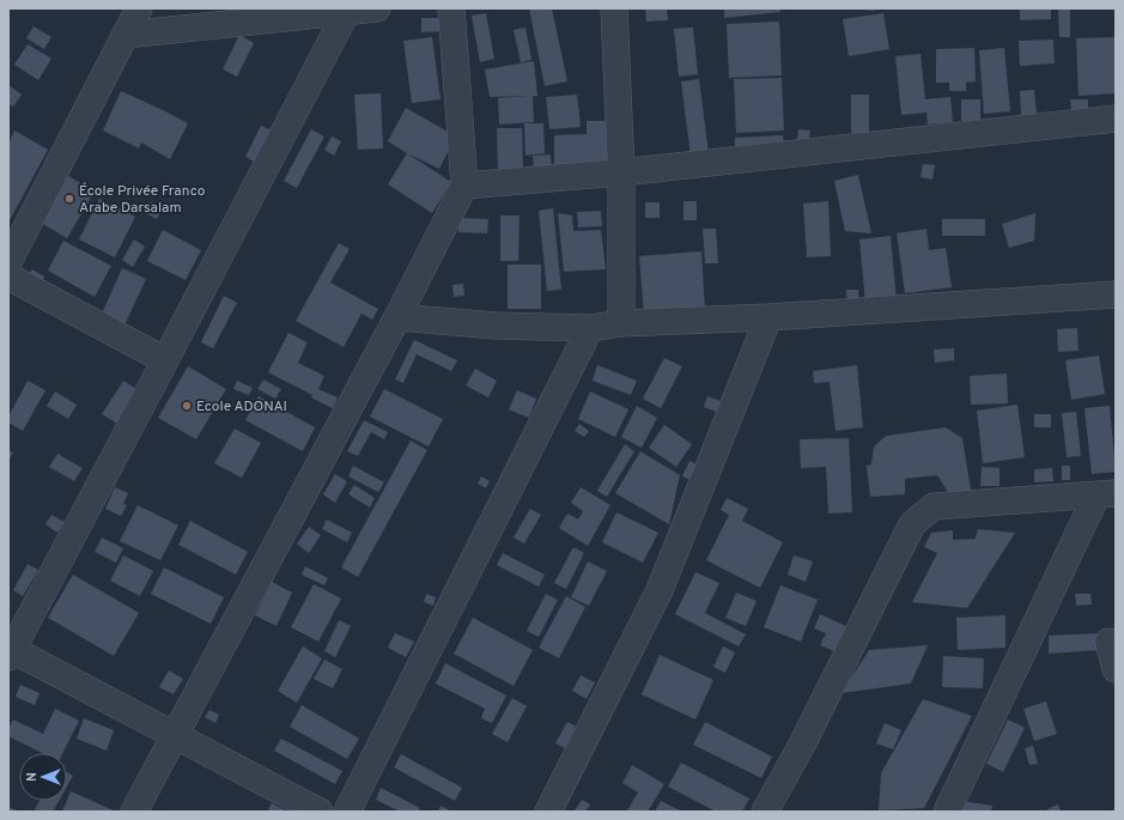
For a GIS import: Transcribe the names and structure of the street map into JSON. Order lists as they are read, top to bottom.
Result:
{
  "places": ["École Privée Franco Arabe Darsalam", "Ecole ADONAI"],
  "north": "left"
}
